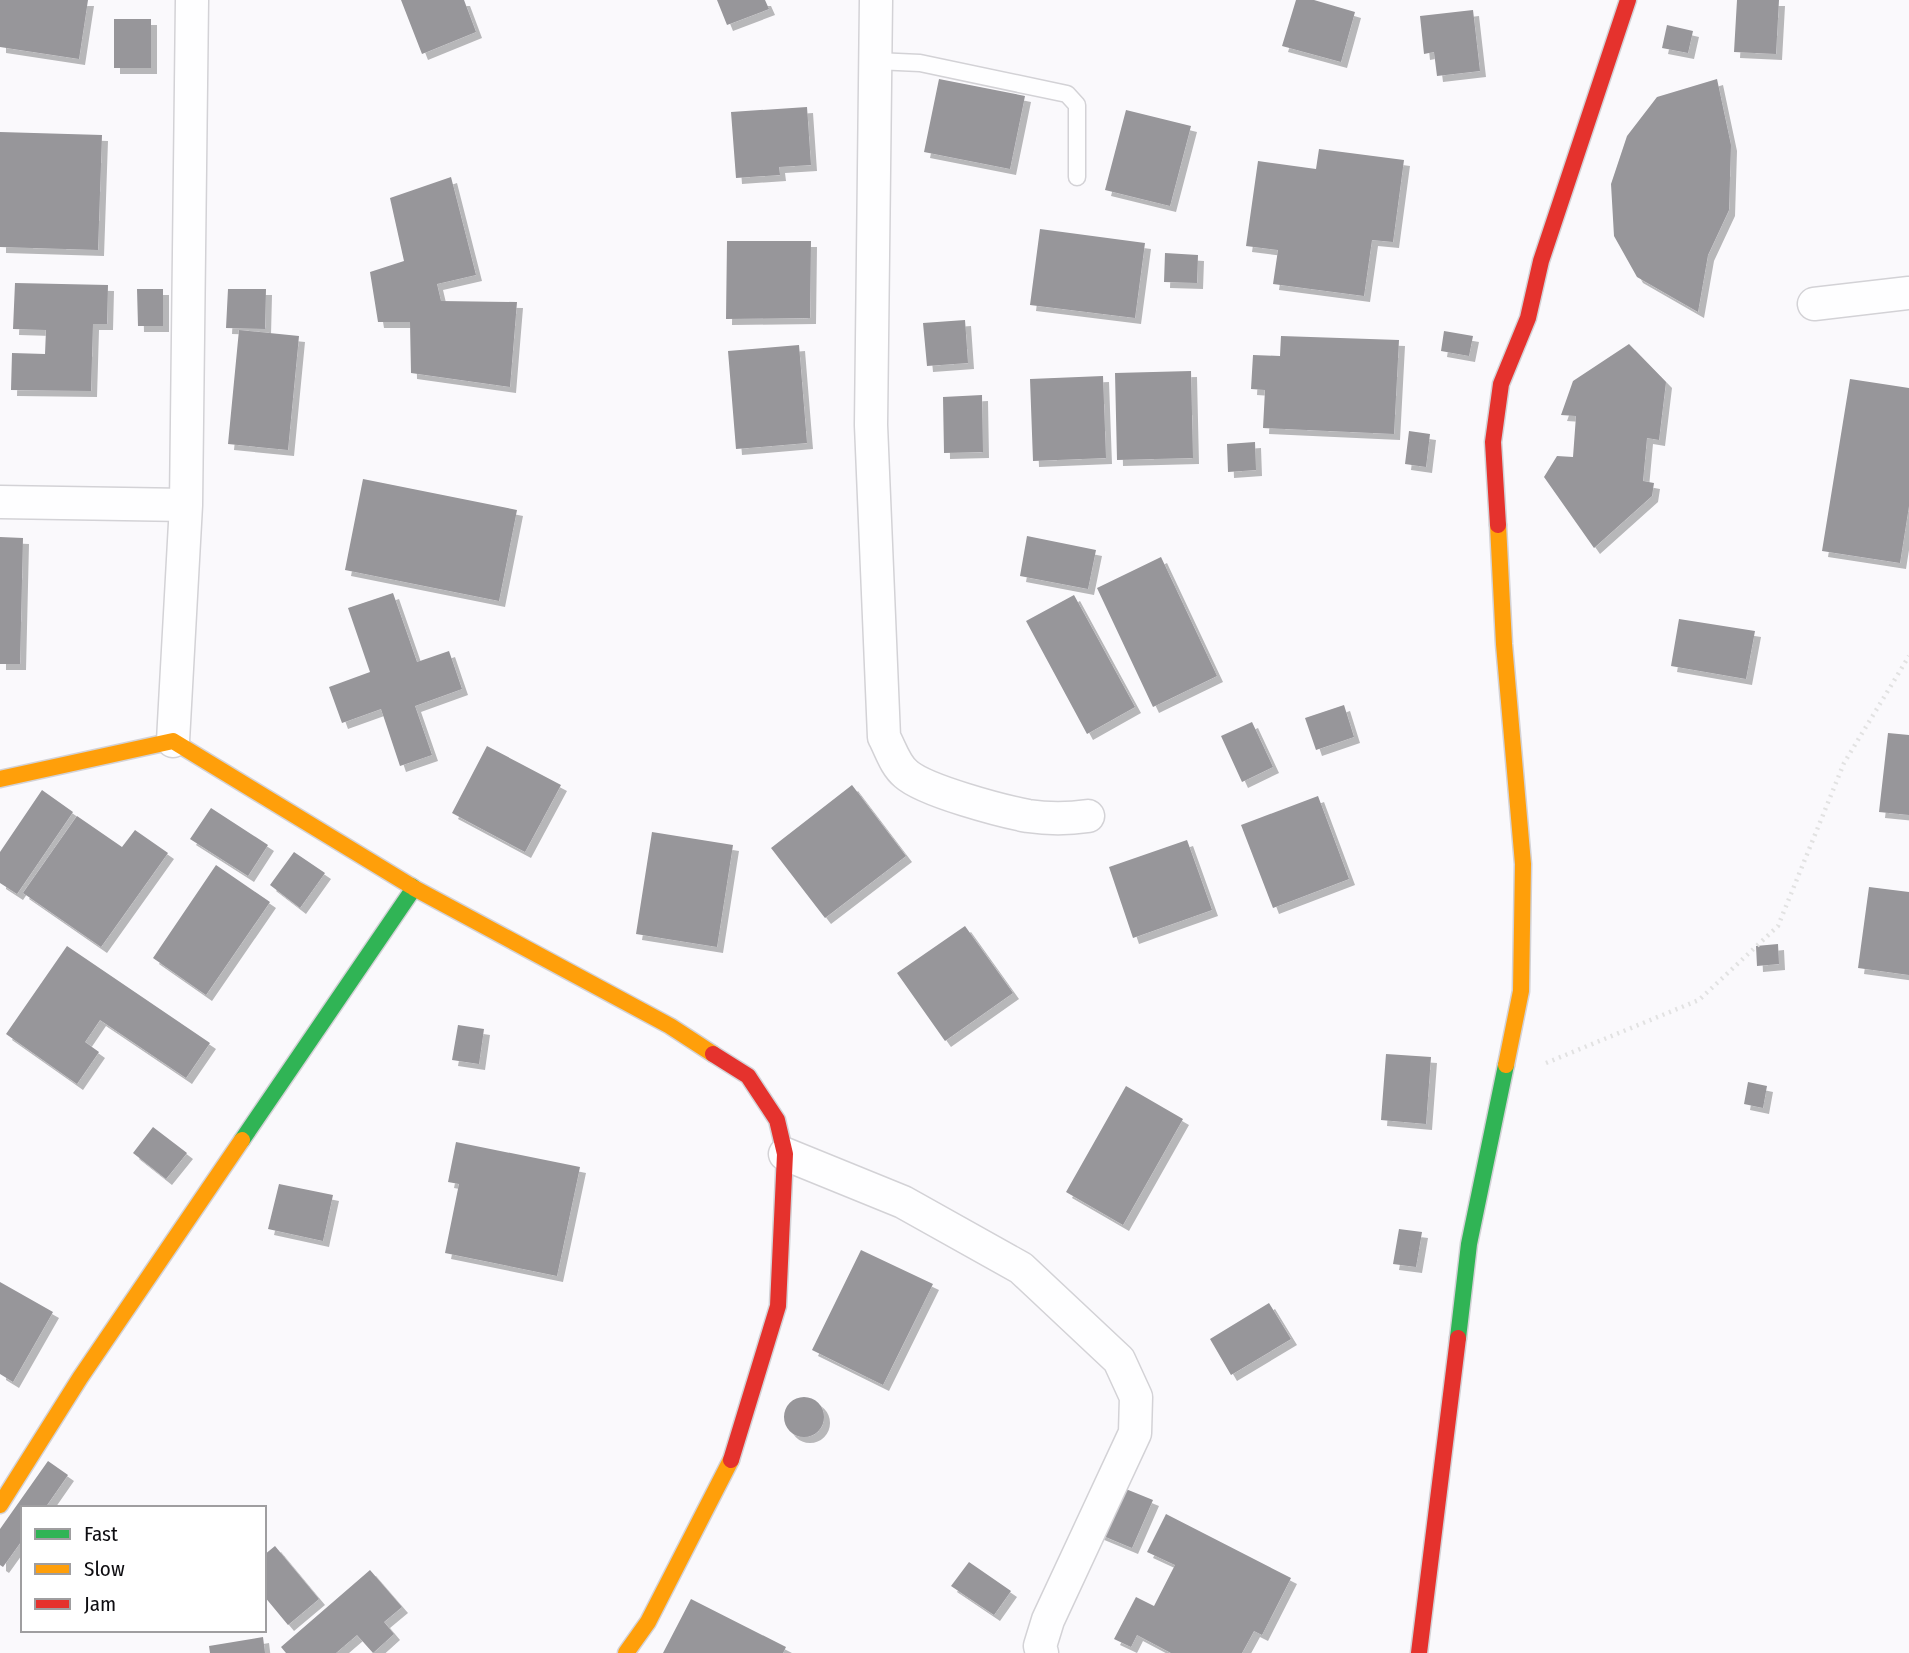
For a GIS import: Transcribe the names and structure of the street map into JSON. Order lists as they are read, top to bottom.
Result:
{
  "legend": ["Fast", "Slow", "Jam"]
}
